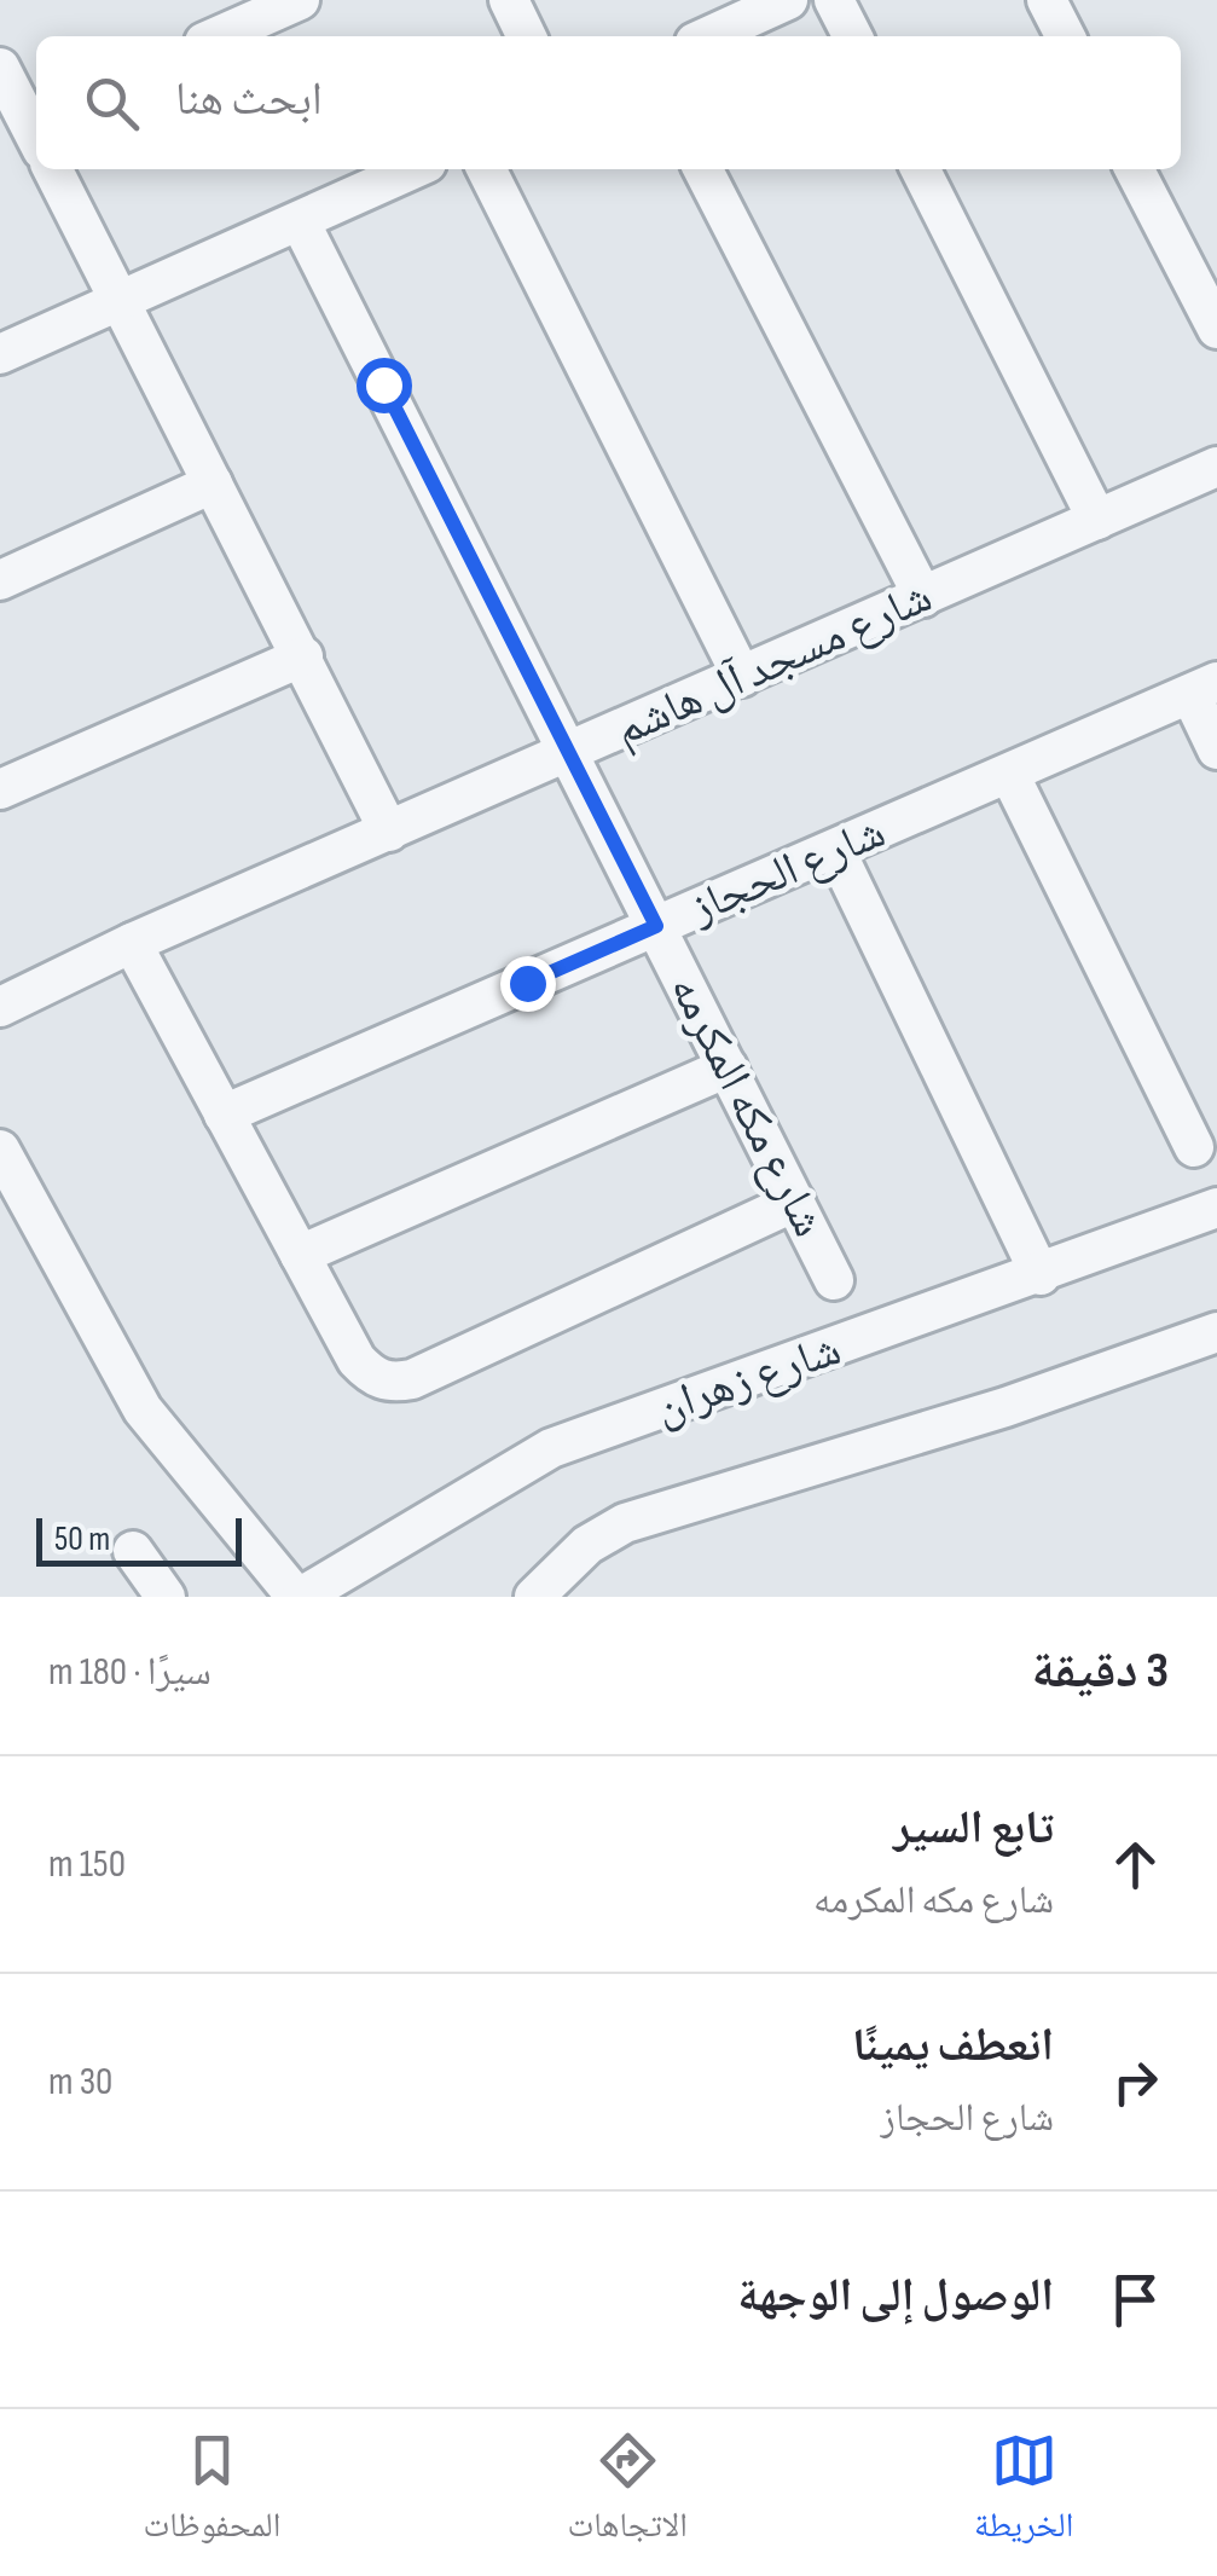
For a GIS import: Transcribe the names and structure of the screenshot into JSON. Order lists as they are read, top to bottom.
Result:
{
  "streets": {
    "street": [
      "شارع مسجد آل هاشم",
      "شارع الحجاز",
      "شارع مكه المكرمه",
      "شارع زهران"
    ]
  },
  "crossings": [
    ["شارع مسجد آل هاشم", "شارع مكه المكرمه"],
    ["شارع الحجاز", "شارع مكه المكرمه"]
  ],
  "scale_bar": "50 m",
  "page": {
    "search": "ابحث هنا",
    "scale": "50 m",
    "heading": ["3 دقيقة", "سيرًا · 180 m"],
    "list": [
      ["تابع السير", "شارع مكه المكرمه", "150 m"],
      ["انعطف يمينًا", "شارع الحجاز", "30 m"],
      "الوصول إلى الوجهة"
    ],
    "nav": ["الخريطة", "الاتجاهات", "المحفوظات"]
  }
}
